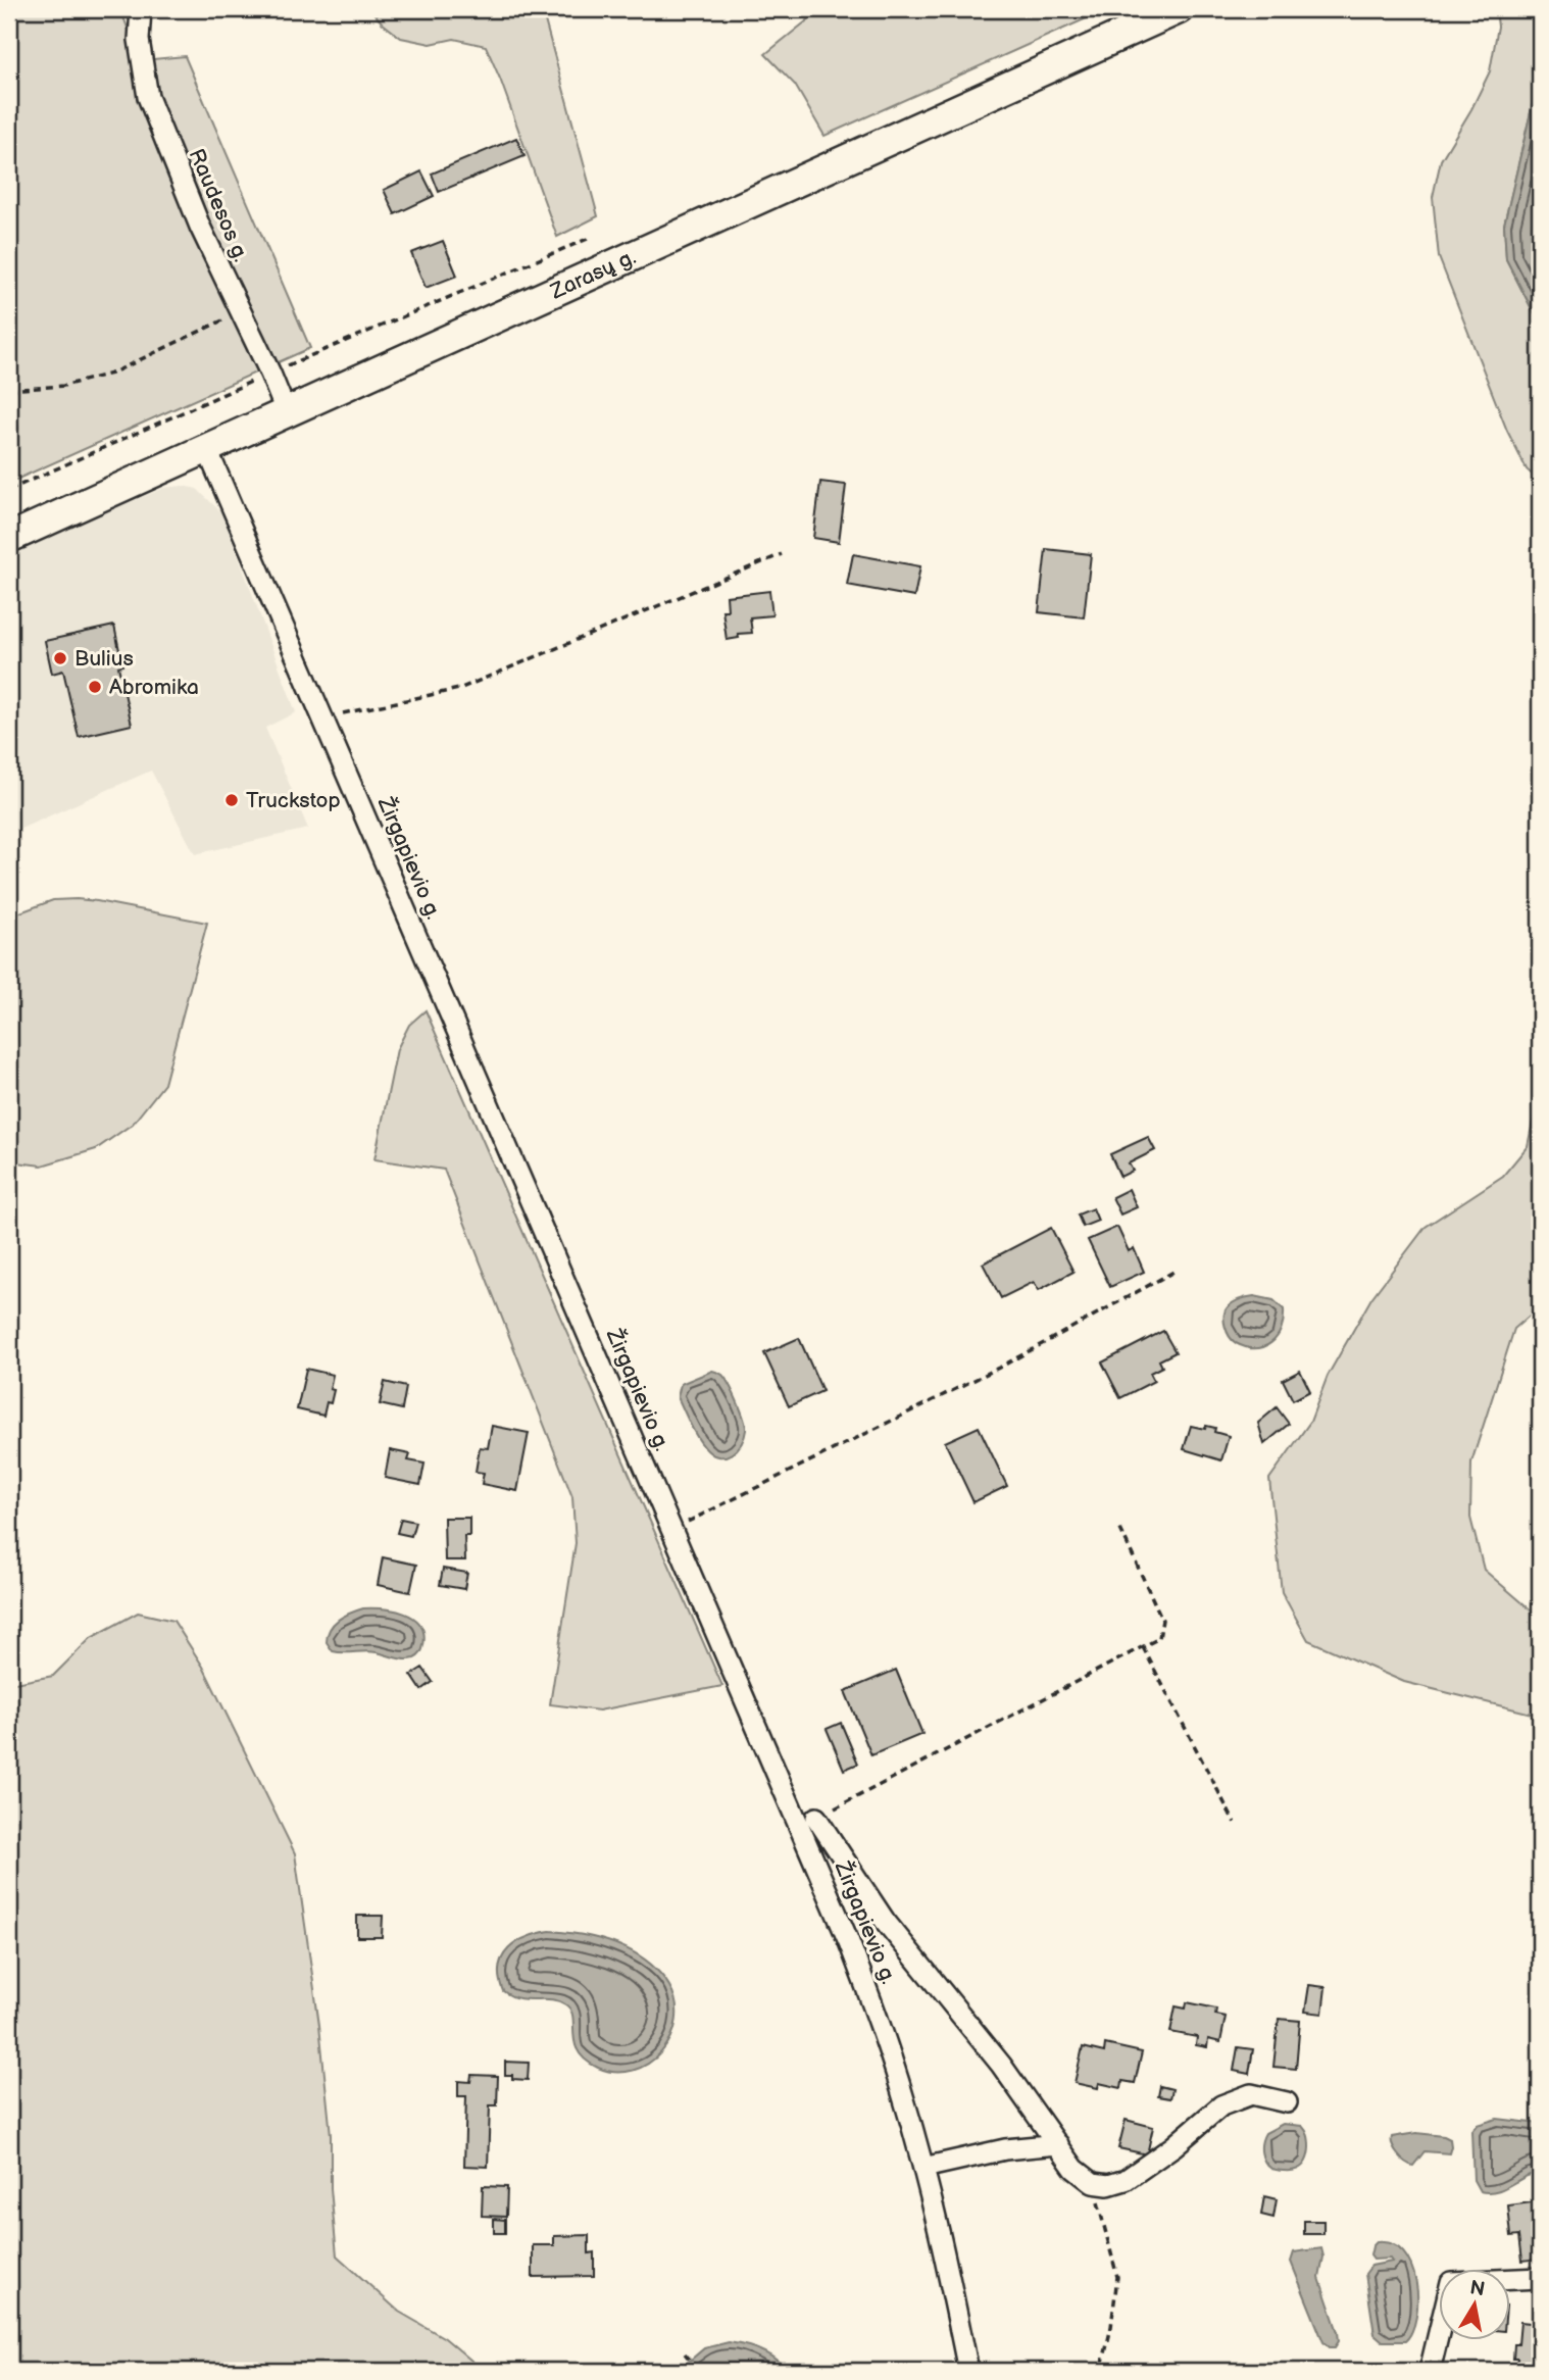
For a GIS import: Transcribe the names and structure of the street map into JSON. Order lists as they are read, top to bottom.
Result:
{
  "streets": {
    "highway": ["Zarasų g."],
    "street": ["Raudesos g.", "Žirgapievio g."]
  },
  "crossings": [
    ["Raudesos g.", "Zarasų g."],
    ["Zarasų g.", "Žirgapievio g."]
  ],
  "places": ["Bulius", "Abromika", "Truckstop"],
  "north": "top"
}
